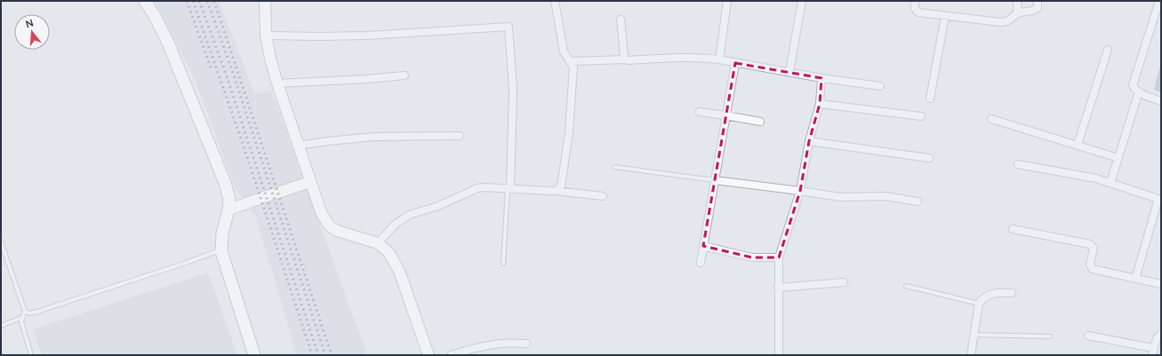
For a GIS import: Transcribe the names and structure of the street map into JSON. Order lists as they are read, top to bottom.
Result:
{
  "north": "top"
}
